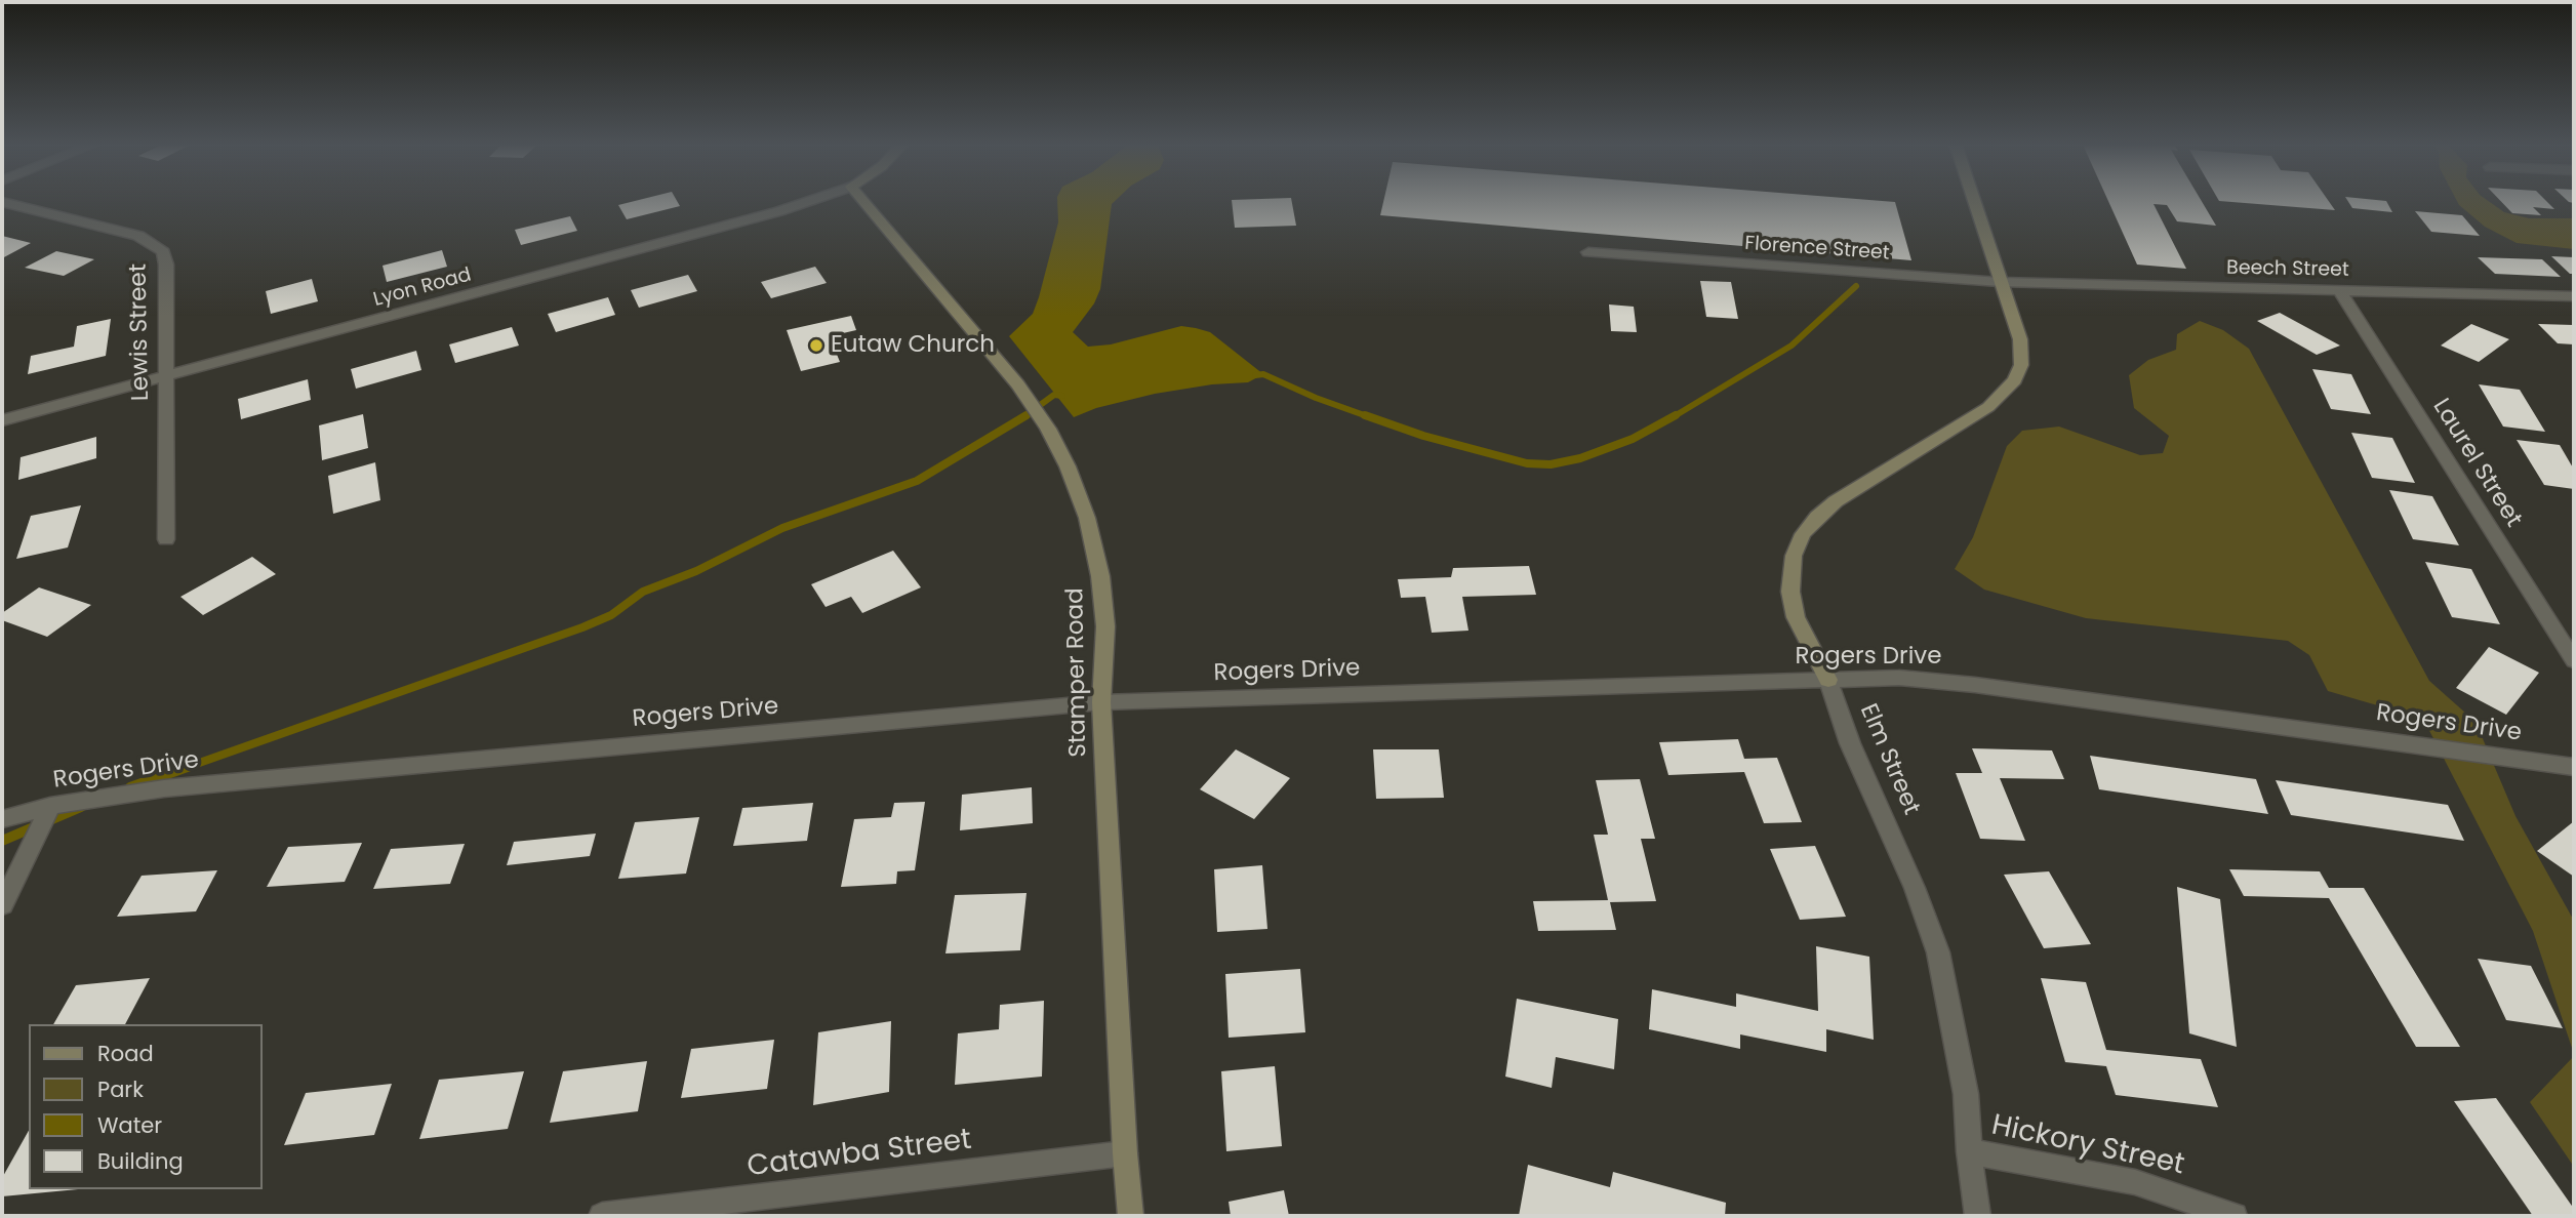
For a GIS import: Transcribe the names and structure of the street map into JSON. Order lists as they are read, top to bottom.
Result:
{
  "streets": {
    "street": [
      "Florence Street",
      "Beech Street",
      "Lyon Road",
      "Lewis Street",
      "Laurel Street",
      "Rogers Drive",
      "Stamper Road",
      "Elm Street",
      "Hickory Street",
      "Catawba Street"
    ]
  },
  "crossings": [
    ["Florence Street", "Beech Street"],
    ["Florence Street", "Elm Street"],
    ["Beech Street", "Laurel Street"],
    ["Beech Street", "Elm Street"],
    ["Lyon Road", "Lewis Street"],
    ["Rogers Drive", "Stamper Road"],
    ["Rogers Drive", "Elm Street"],
    ["Stamper Road", "Catawba Street"],
    ["Elm Street", "Hickory Street"]
  ],
  "places": ["Eutaw Church"],
  "legend": [
    "Road",
    "Park",
    "Water",
    "Building"
  ]
}
